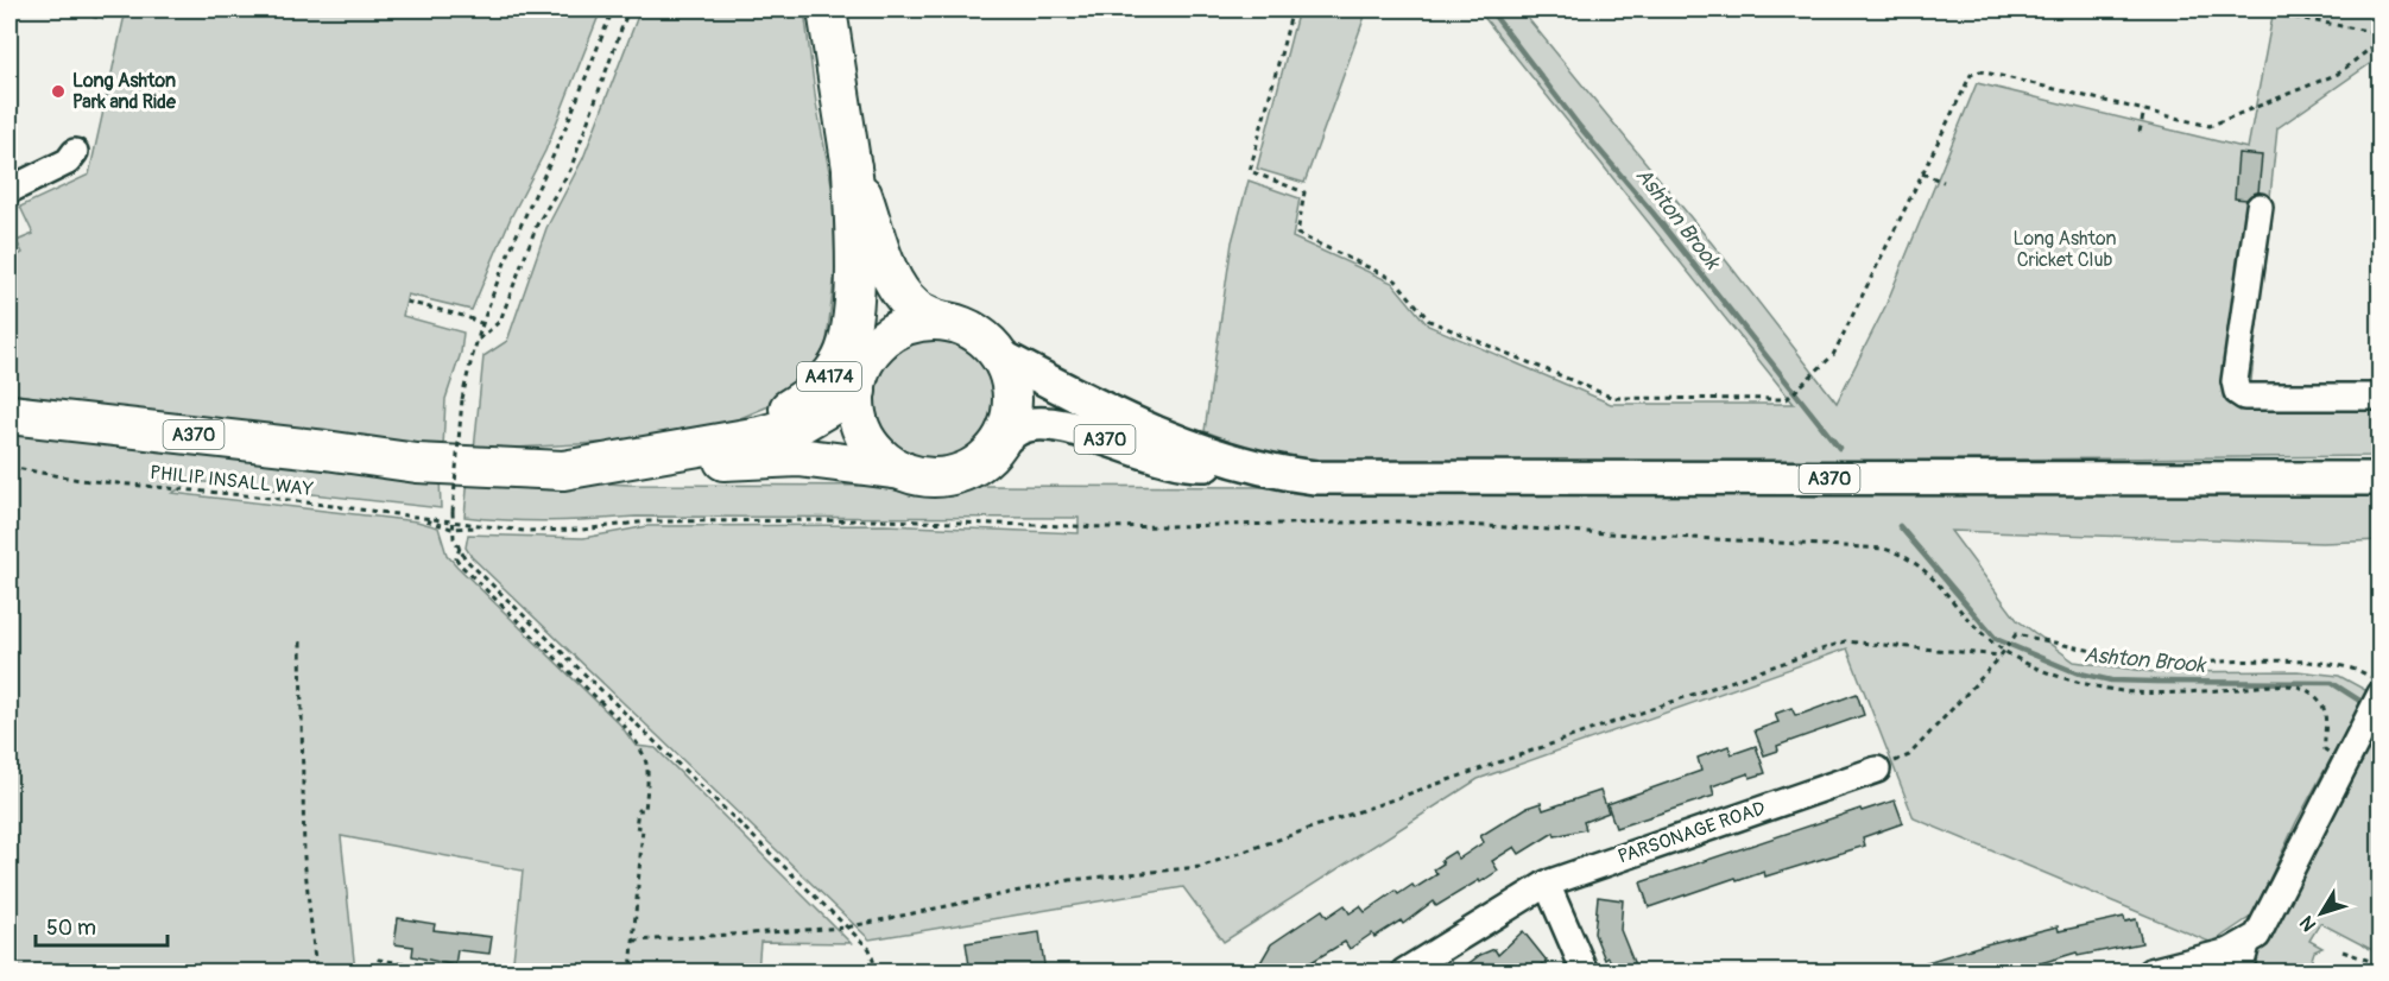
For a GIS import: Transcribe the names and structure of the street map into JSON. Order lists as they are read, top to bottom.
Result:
{
  "streets": {
    "highway": ["A4174", "A370"],
    "street": ["PARSONAGE ROAD"],
    "path": ["PHILIP INSALL WAY"]
  },
  "crossings": [
    ["A4174", "A370"]
  ],
  "water": ["Ashton Brook"],
  "parks": ["Long Ashton Cricket Club"],
  "places": ["Long Ashton Park and Ride"],
  "scale_bar": "50 m",
  "north": "bottom left"
}
